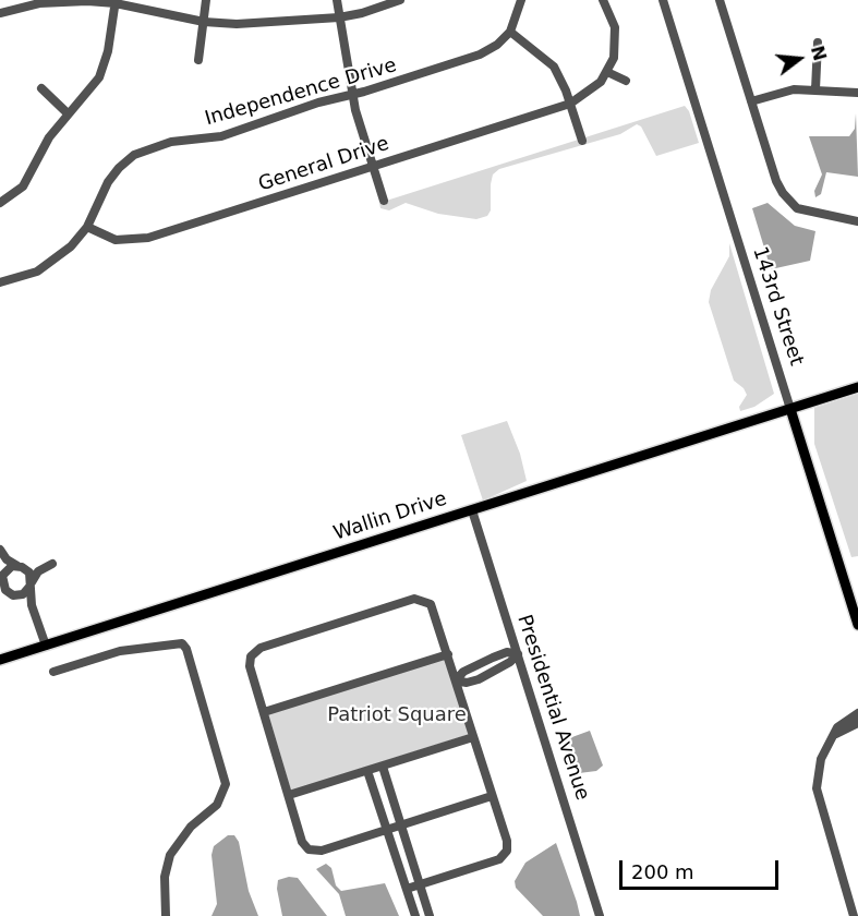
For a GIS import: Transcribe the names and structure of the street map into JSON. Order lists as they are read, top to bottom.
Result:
{
  "streets": {
    "main road": ["143rd Street", "Wallin Drive"],
    "street": ["Independence Drive", "General Drive", "Presidential Avenue"]
  },
  "crossings": [
    ["Independence Drive", "General Drive"],
    ["143rd Street", "Wallin Drive"],
    ["Wallin Drive", "Presidential Avenue"]
  ],
  "parks": ["Patriot Square"],
  "scale_bar": "200 m",
  "north": "right"
}
